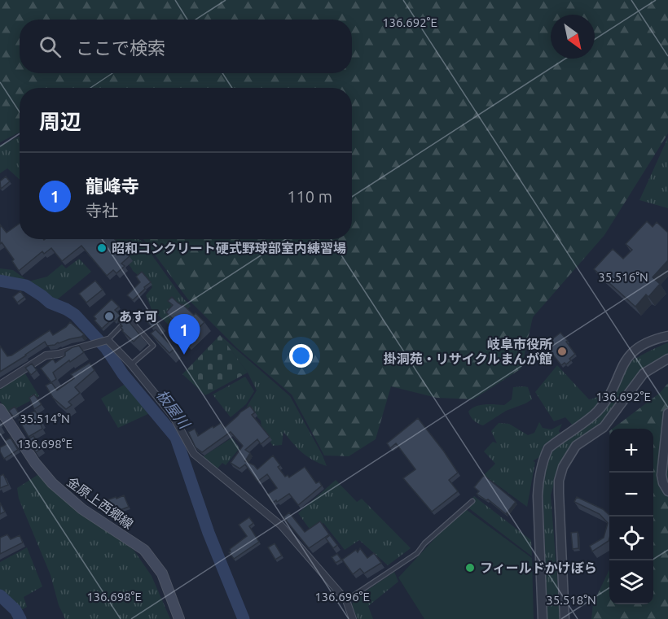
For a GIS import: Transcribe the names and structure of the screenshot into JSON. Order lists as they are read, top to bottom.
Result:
{
  "streets": {
    "main road": ["金原上西郷線"]
  },
  "water": ["板屋川"],
  "places": [
    "昭和コンクリート硬式野球部室内練習場",
    "あす可",
    "岐阜市役所 掛洞苑・リサイクルまんが館",
    "フィールドかけぼら"
  ],
  "north": "bottom right",
  "page": {
    "search": "ここで検索",
    "heading": "周辺",
    "list": [
      {
        "mark": "1",
        "name": "龍峰寺",
        "note": "寺社",
        "value": "110 m"
      }
    ],
    "pins": "1",
    "map_buttons": ["+", "−"]
  },
  "coordinates": [
    "136.692°E",
    "35.516°N",
    "35.514°N",
    "136.698°E",
    "136.696°E",
    "35.518°N"
  ]
}
